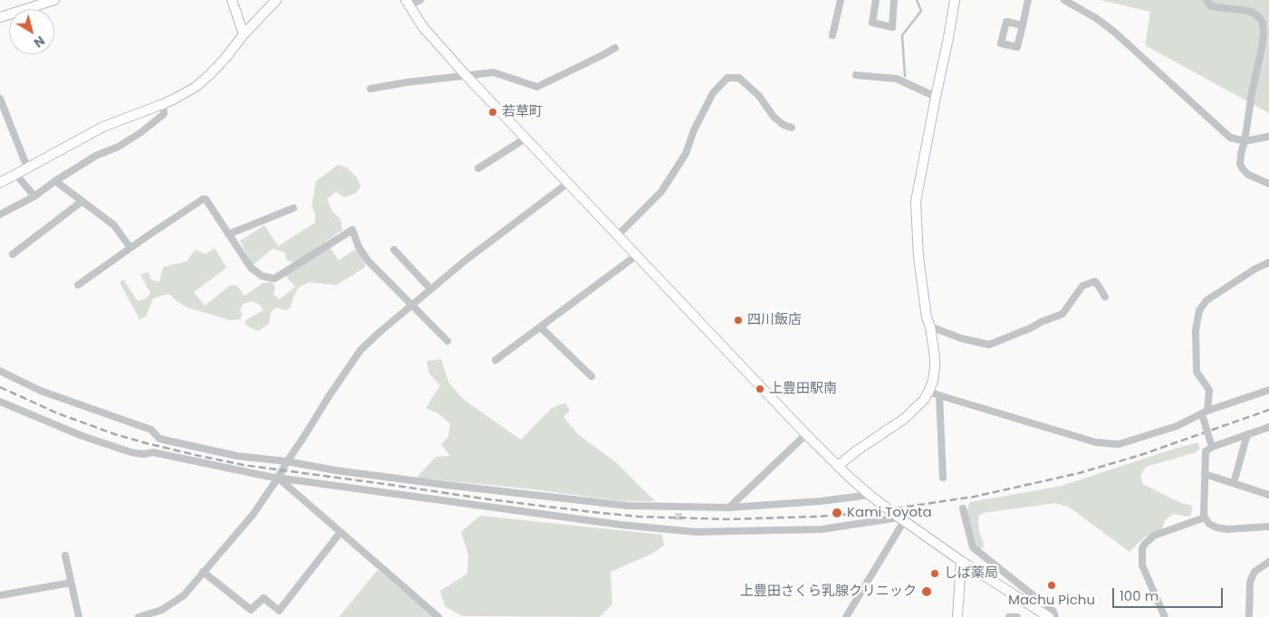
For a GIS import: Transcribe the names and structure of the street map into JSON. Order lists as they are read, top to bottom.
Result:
{
  "places": [
    "若草町",
    "四川飯店",
    "上豊田駅南",
    "Kami Toyota",
    "しば薬局",
    "Machu Pichu",
    "上豊田さくら乳腺クリニック"
  ],
  "scale_bar": "100 m",
  "north": "bottom right"
}
